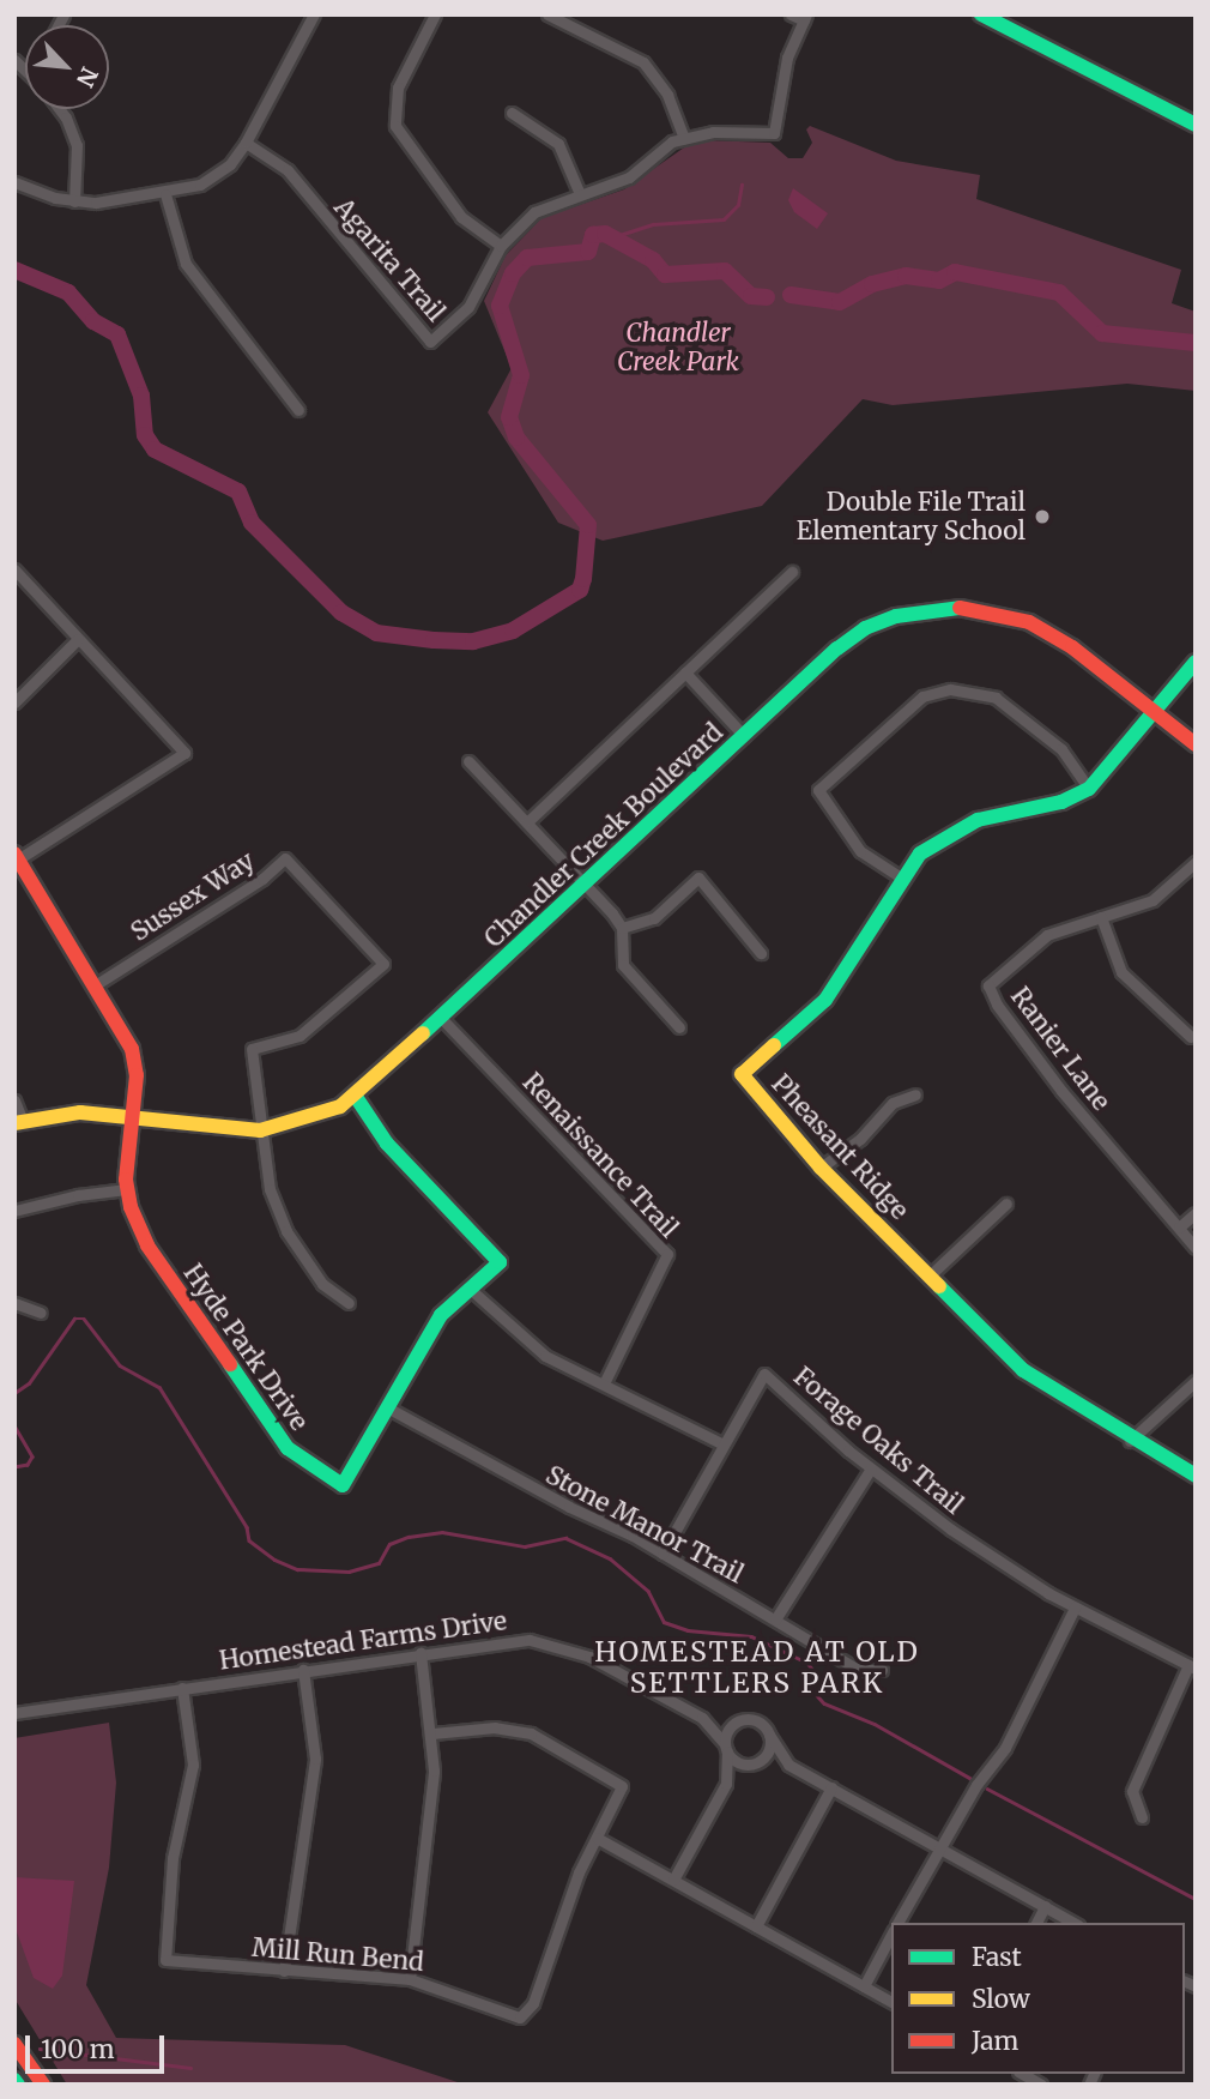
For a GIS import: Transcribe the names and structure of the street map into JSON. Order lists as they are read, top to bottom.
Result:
{
  "streets": {
    "street": [
      "Agarita Trail",
      "Chandler Creek Boulevard",
      "Sussex Way",
      "Ranier Lane",
      "Pheasant Ridge",
      "Renaissance Trail",
      "Hyde Park Drive",
      "Forage Oaks Trail",
      "Stone Manor Trail",
      "Homestead Farms Drive",
      "Mill Run Bend"
    ]
  },
  "crossings": [
    ["Chandler Creek Boulevard", "Sussex Way"],
    ["Chandler Creek Boulevard", "Pheasant Ridge"],
    ["Chandler Creek Boulevard", "Renaissance Trail"],
    ["Chandler Creek Boulevard", "Hyde Park Drive"],
    ["Sussex Way", "Hyde Park Drive"],
    ["Hyde Park Drive", "Stone Manor Trail"],
    ["Forage Oaks Trail", "Stone Manor Trail"],
    ["Homestead Farms Drive", "Mill Run Bend"]
  ],
  "districts": ["HOMESTEAD AT OLD SETTLERS PARK"],
  "parks": ["Chandler Creek Park"],
  "places": ["Double File Trail Elementary School"],
  "legend": ["Fast", "Slow", "Jam"],
  "scale_bar": "100 m",
  "north": "bottom right"
}
